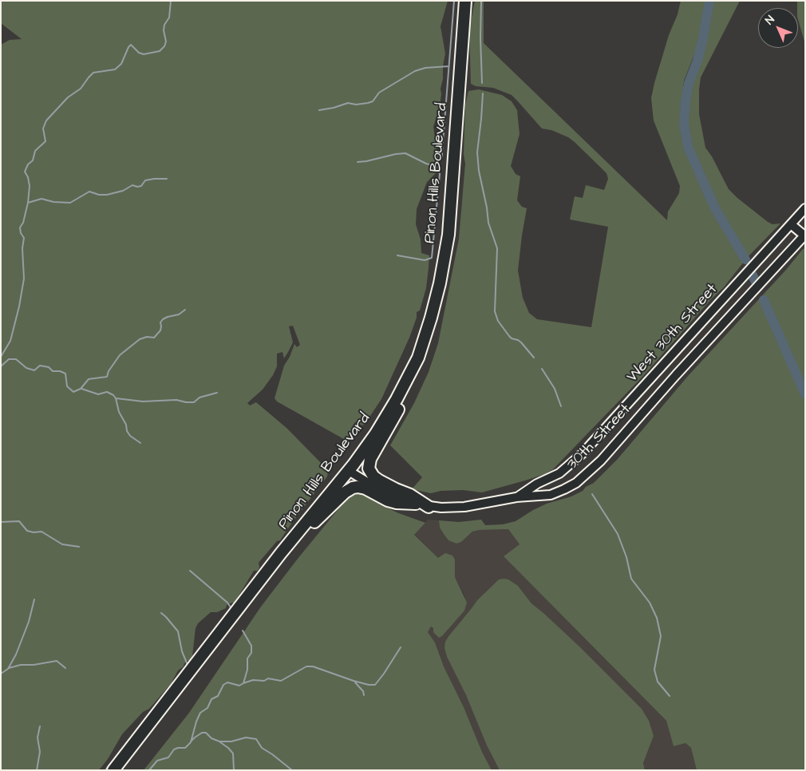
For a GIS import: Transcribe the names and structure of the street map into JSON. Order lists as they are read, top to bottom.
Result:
{
  "streets": {
    "highway": ["Pinon Hills Boulevard"],
    "main road": ["West 30th Street", "30th Street"]
  },
  "crossings": [
    ["Pinon Hills Boulevard", "30th Street"],
    ["West 30th Street", "30th Street"]
  ],
  "north": "top left"
}
